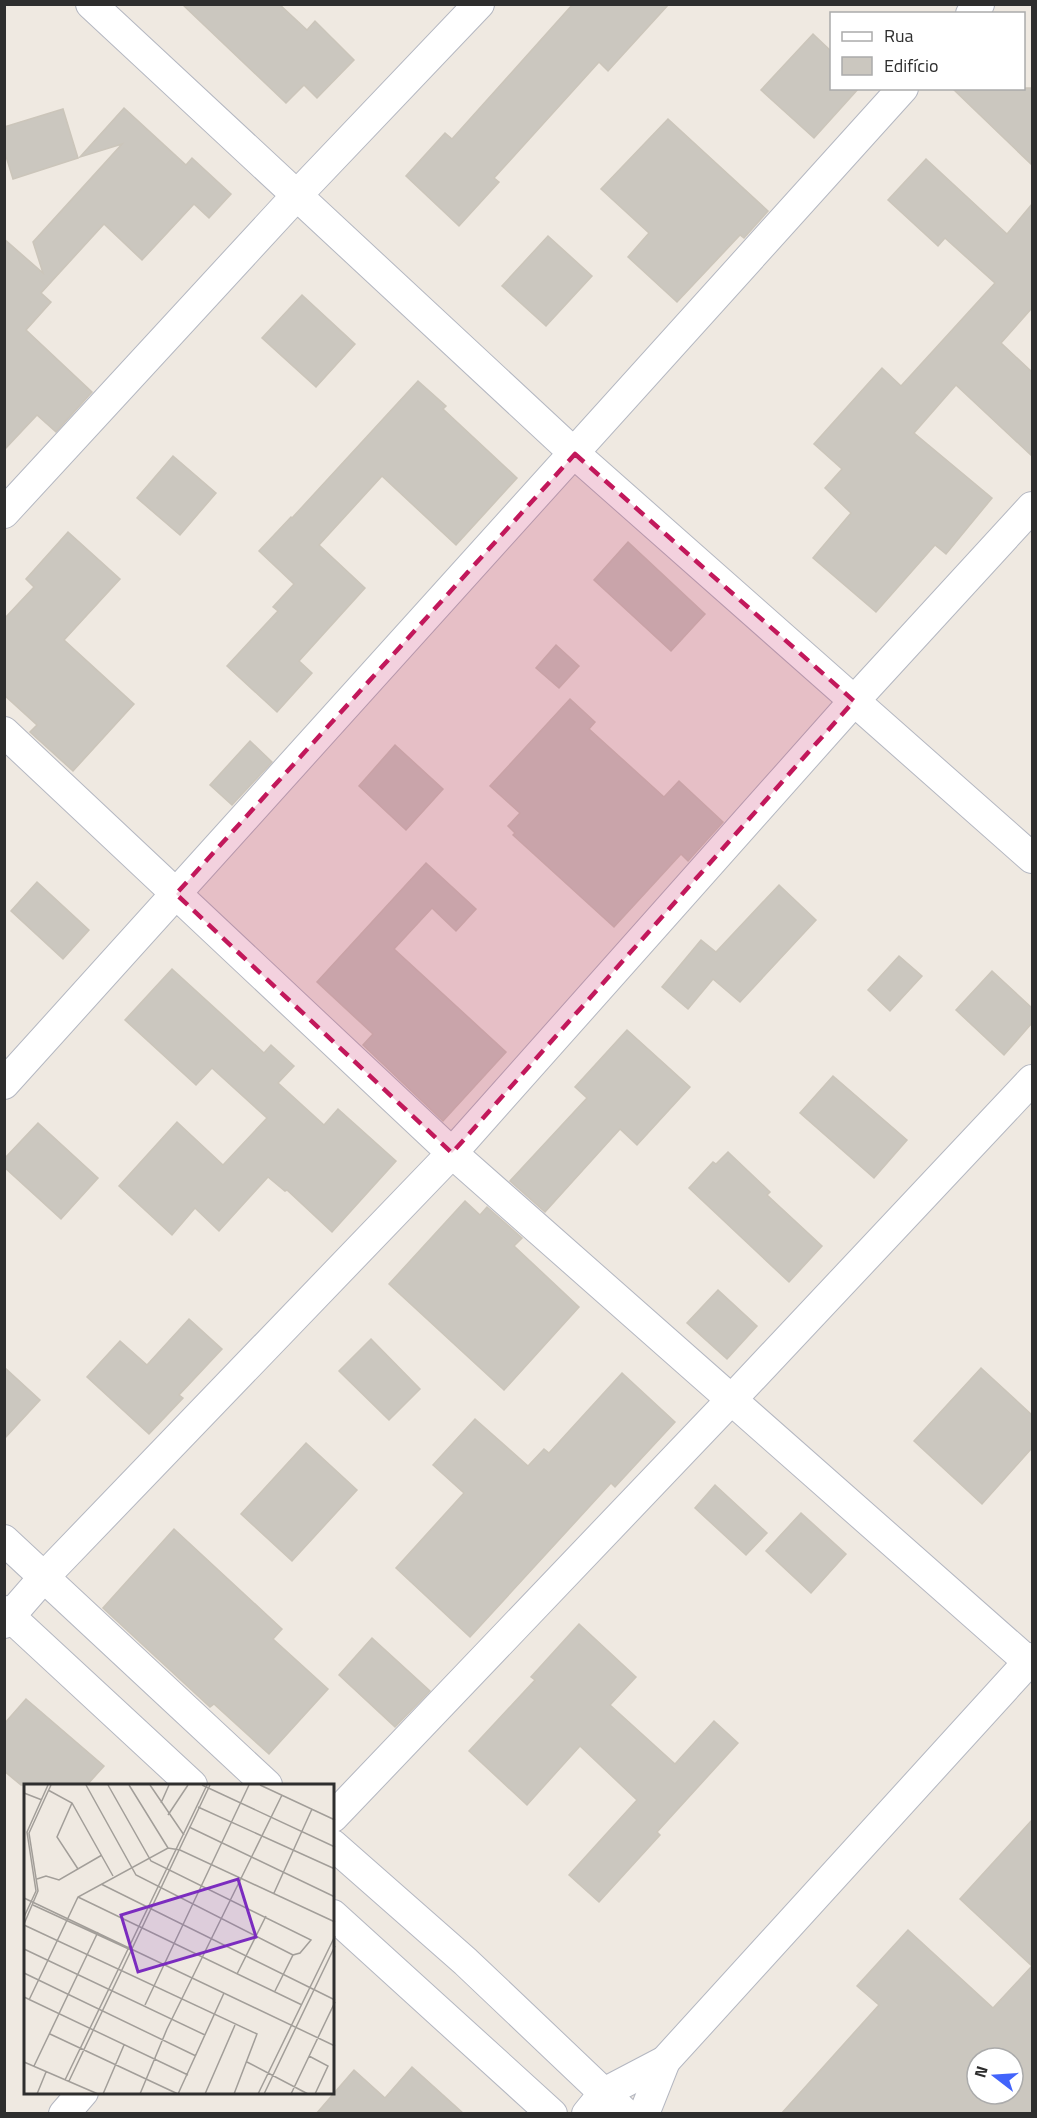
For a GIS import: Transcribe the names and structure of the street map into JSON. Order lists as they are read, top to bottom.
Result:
{
  "legend": ["Rua", "Edifício"],
  "north": "left"
}
